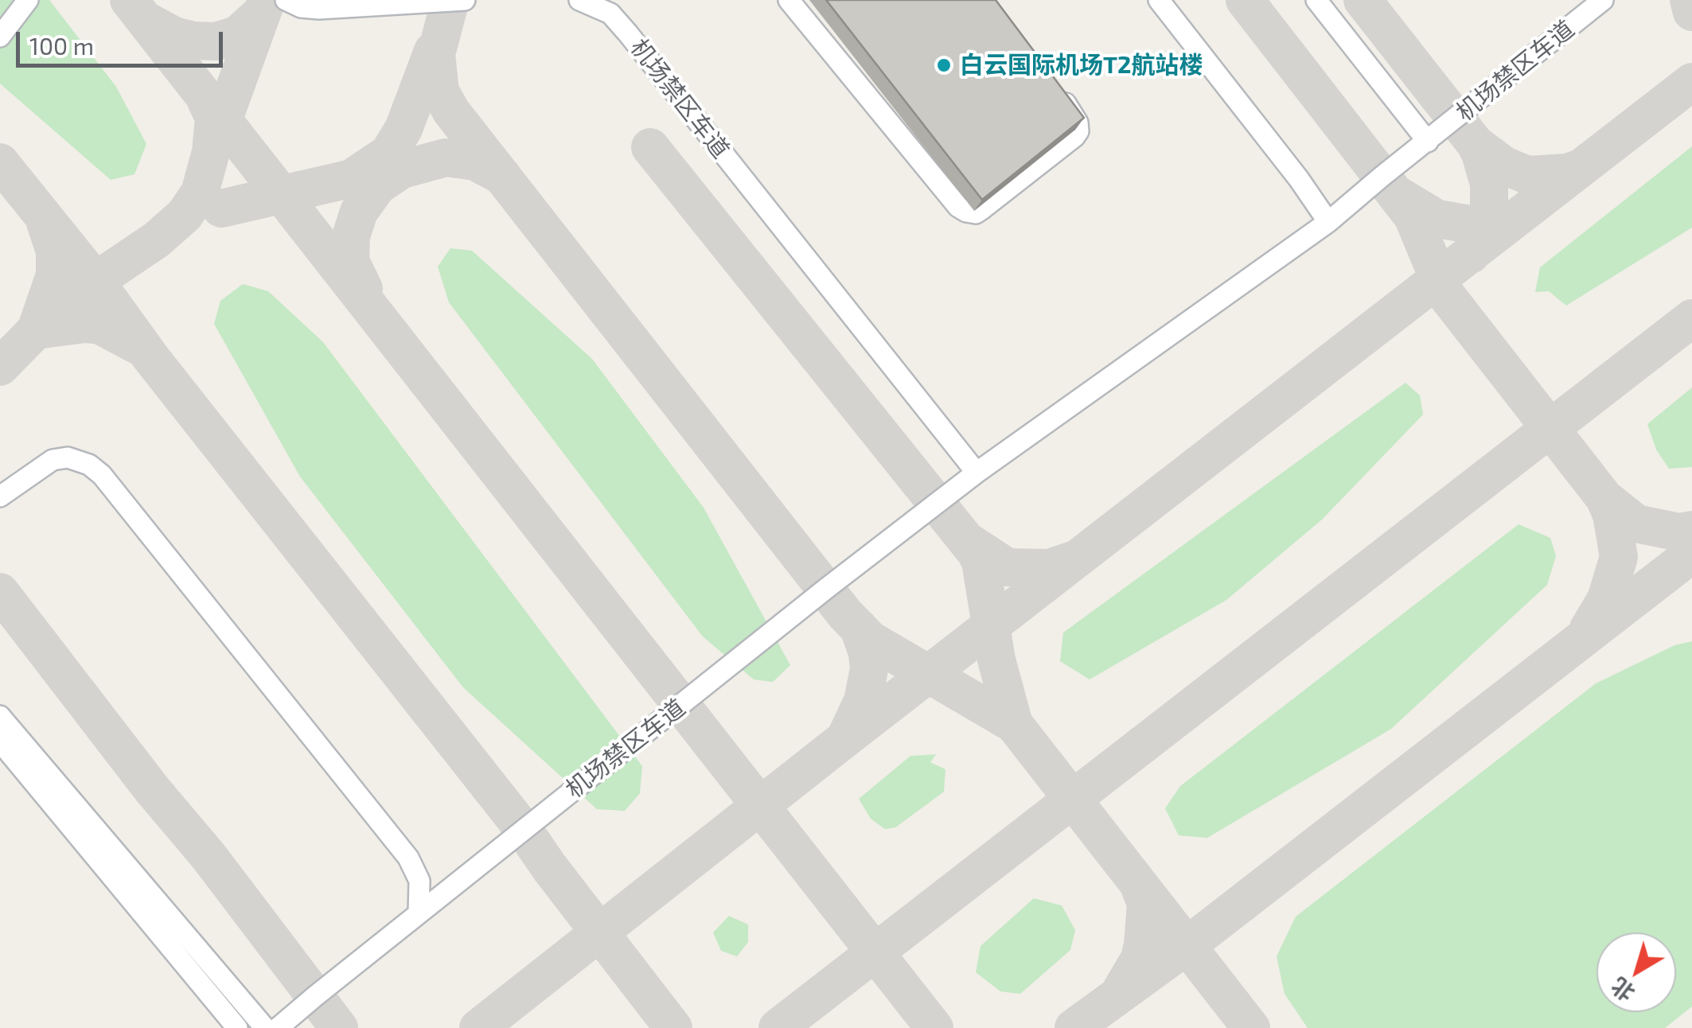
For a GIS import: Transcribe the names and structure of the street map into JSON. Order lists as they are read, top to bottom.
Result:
{
  "streets": {
    "lane": ["机场禁区车道"]
  },
  "places": ["白云国际机场T2航站楼"],
  "scale_bar": "100 m",
  "north": "bottom left"
}
